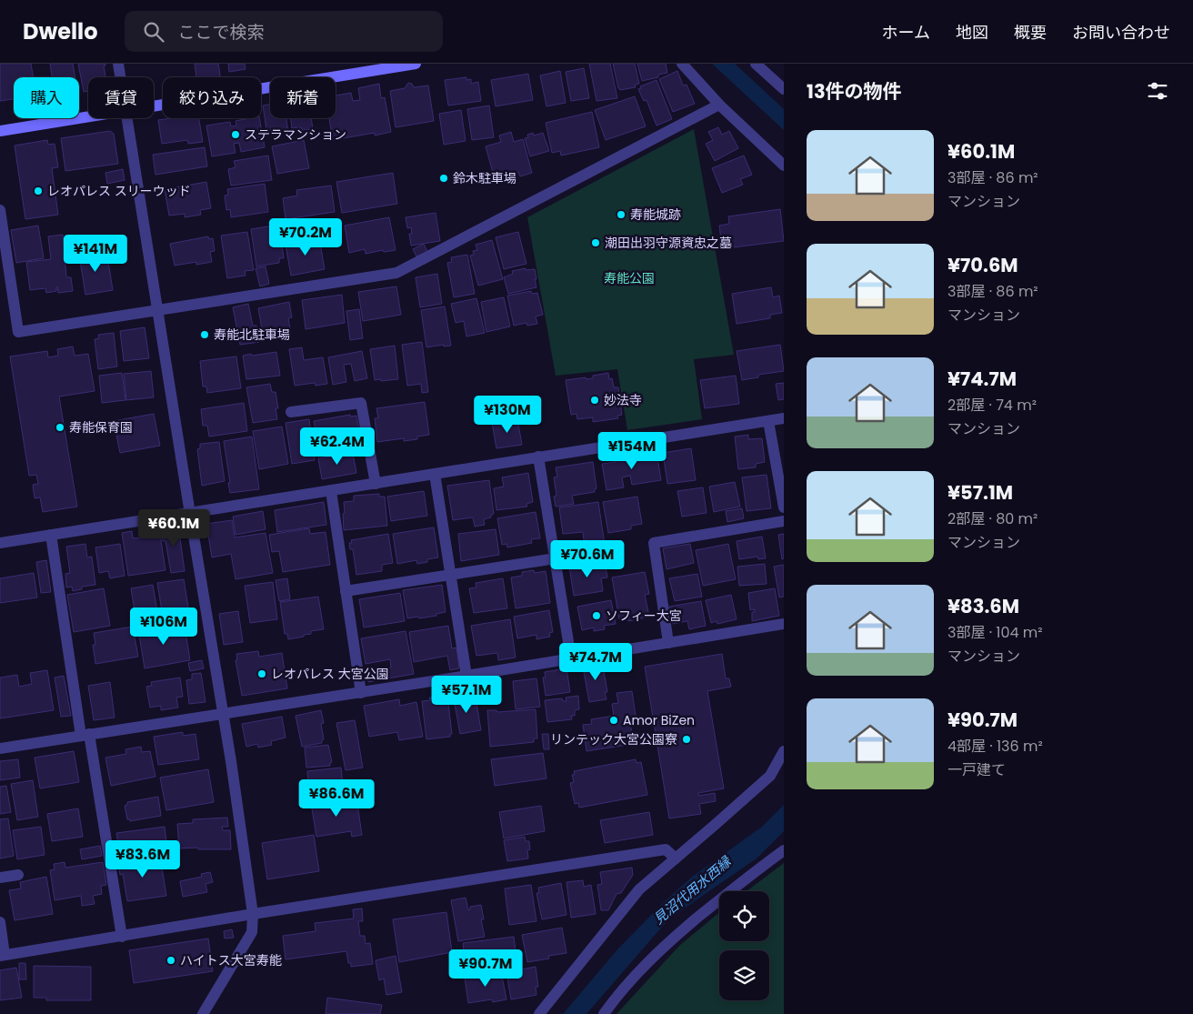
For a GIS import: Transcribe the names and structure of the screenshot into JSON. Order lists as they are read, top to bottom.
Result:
{
  "water": ["見沼代用水西縁"],
  "parks": ["寿能公園"],
  "places": [
    "ステラマンション",
    "鈴木駐車場",
    "レオパレス スリーウッド",
    "寿能城跡",
    "潮田出羽守源資忠之墓",
    "寿能北駐車場",
    "妙法寺",
    "寿能保育園",
    "ソフィー大宮",
    "レオパレス 大宮公園",
    "Amor BiZen",
    "リンテック大宮公園寮",
    "ハイトス大宮寿能"
  ],
  "page": {
    "header": "Dwello",
    "search": "ここで検索",
    "nav": [
      "ホーム",
      "地図",
      "概要",
      "お問い合わせ"
    ],
    "heading": "13件の物件",
    "chip": [
      "購入",
      "賃貸",
      "絞り込み",
      "新着"
    ],
    "list": [
      {
        "name": "¥60.1M",
        "note": "3部屋 · 86 m² · マンション"
      },
      {
        "name": "¥70.6M",
        "note": "3部屋 · 86 m² · マンション"
      },
      {
        "name": "¥74.7M",
        "note": "2部屋 · 74 m² · マンション"
      },
      {
        "name": "¥57.1M",
        "note": "2部屋 · 80 m² · マンション"
      },
      {
        "name": "¥83.6M",
        "note": "3部屋 · 104 m² · マンション"
      },
      {
        "name": "¥90.7M",
        "note": "4部屋 · 136 m² · 一戸建て"
      }
    ],
    "price": [
      "¥70.2M",
      "¥141M",
      "¥130M",
      "¥62.4M",
      "¥154M",
      "¥60.1M",
      "¥70.6M",
      "¥106M",
      "¥74.7M",
      "¥57.1M",
      "¥86.6M",
      "¥83.6M",
      "¥90.7M"
    ]
  }
}
